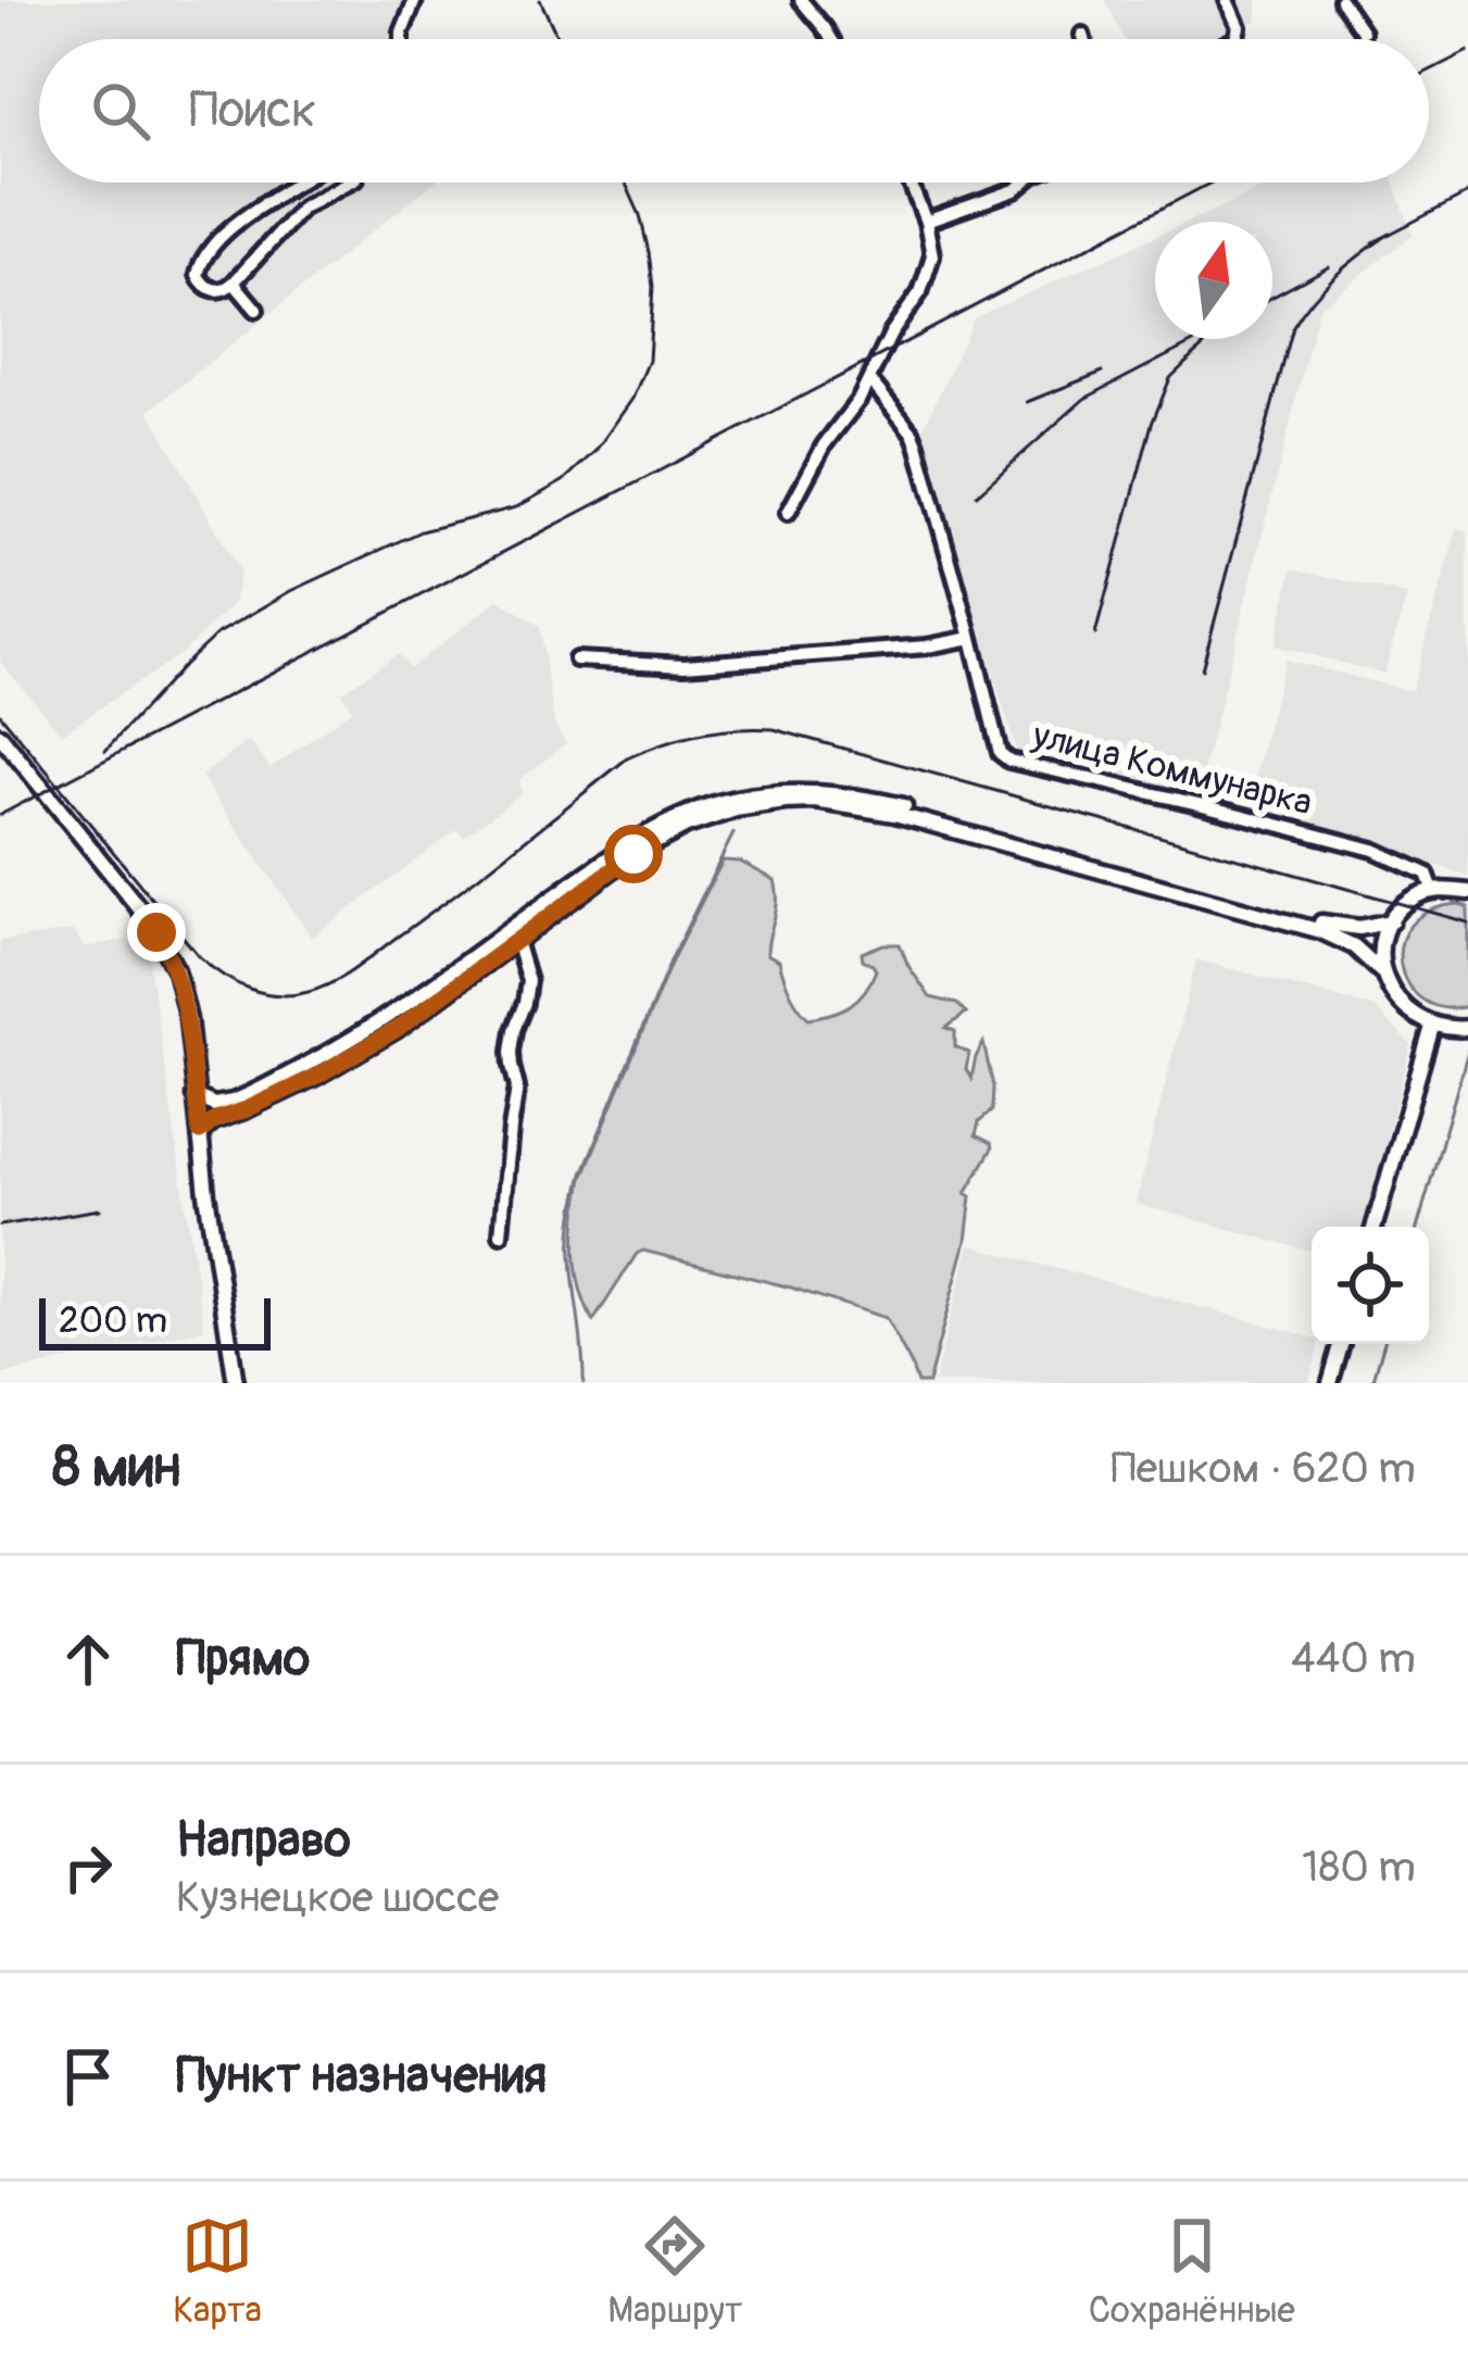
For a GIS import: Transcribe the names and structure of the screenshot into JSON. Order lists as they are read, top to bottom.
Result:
{
  "streets": {
    "street": ["улица Коммунарка"]
  },
  "scale_bar": "200 m",
  "north": "top",
  "page": {
    "search": "Поиск",
    "scale": "200 m",
    "heading": ["8 мин", "Пешком · 620 m"],
    "list": [
      ["Прямо", "440 m"],
      ["Направо", "Кузнецкое шоссе", "180 m"],
      "Пункт назначения"
    ],
    "nav": ["Карта", "Маршрут", "Сохранённые"]
  }
}
